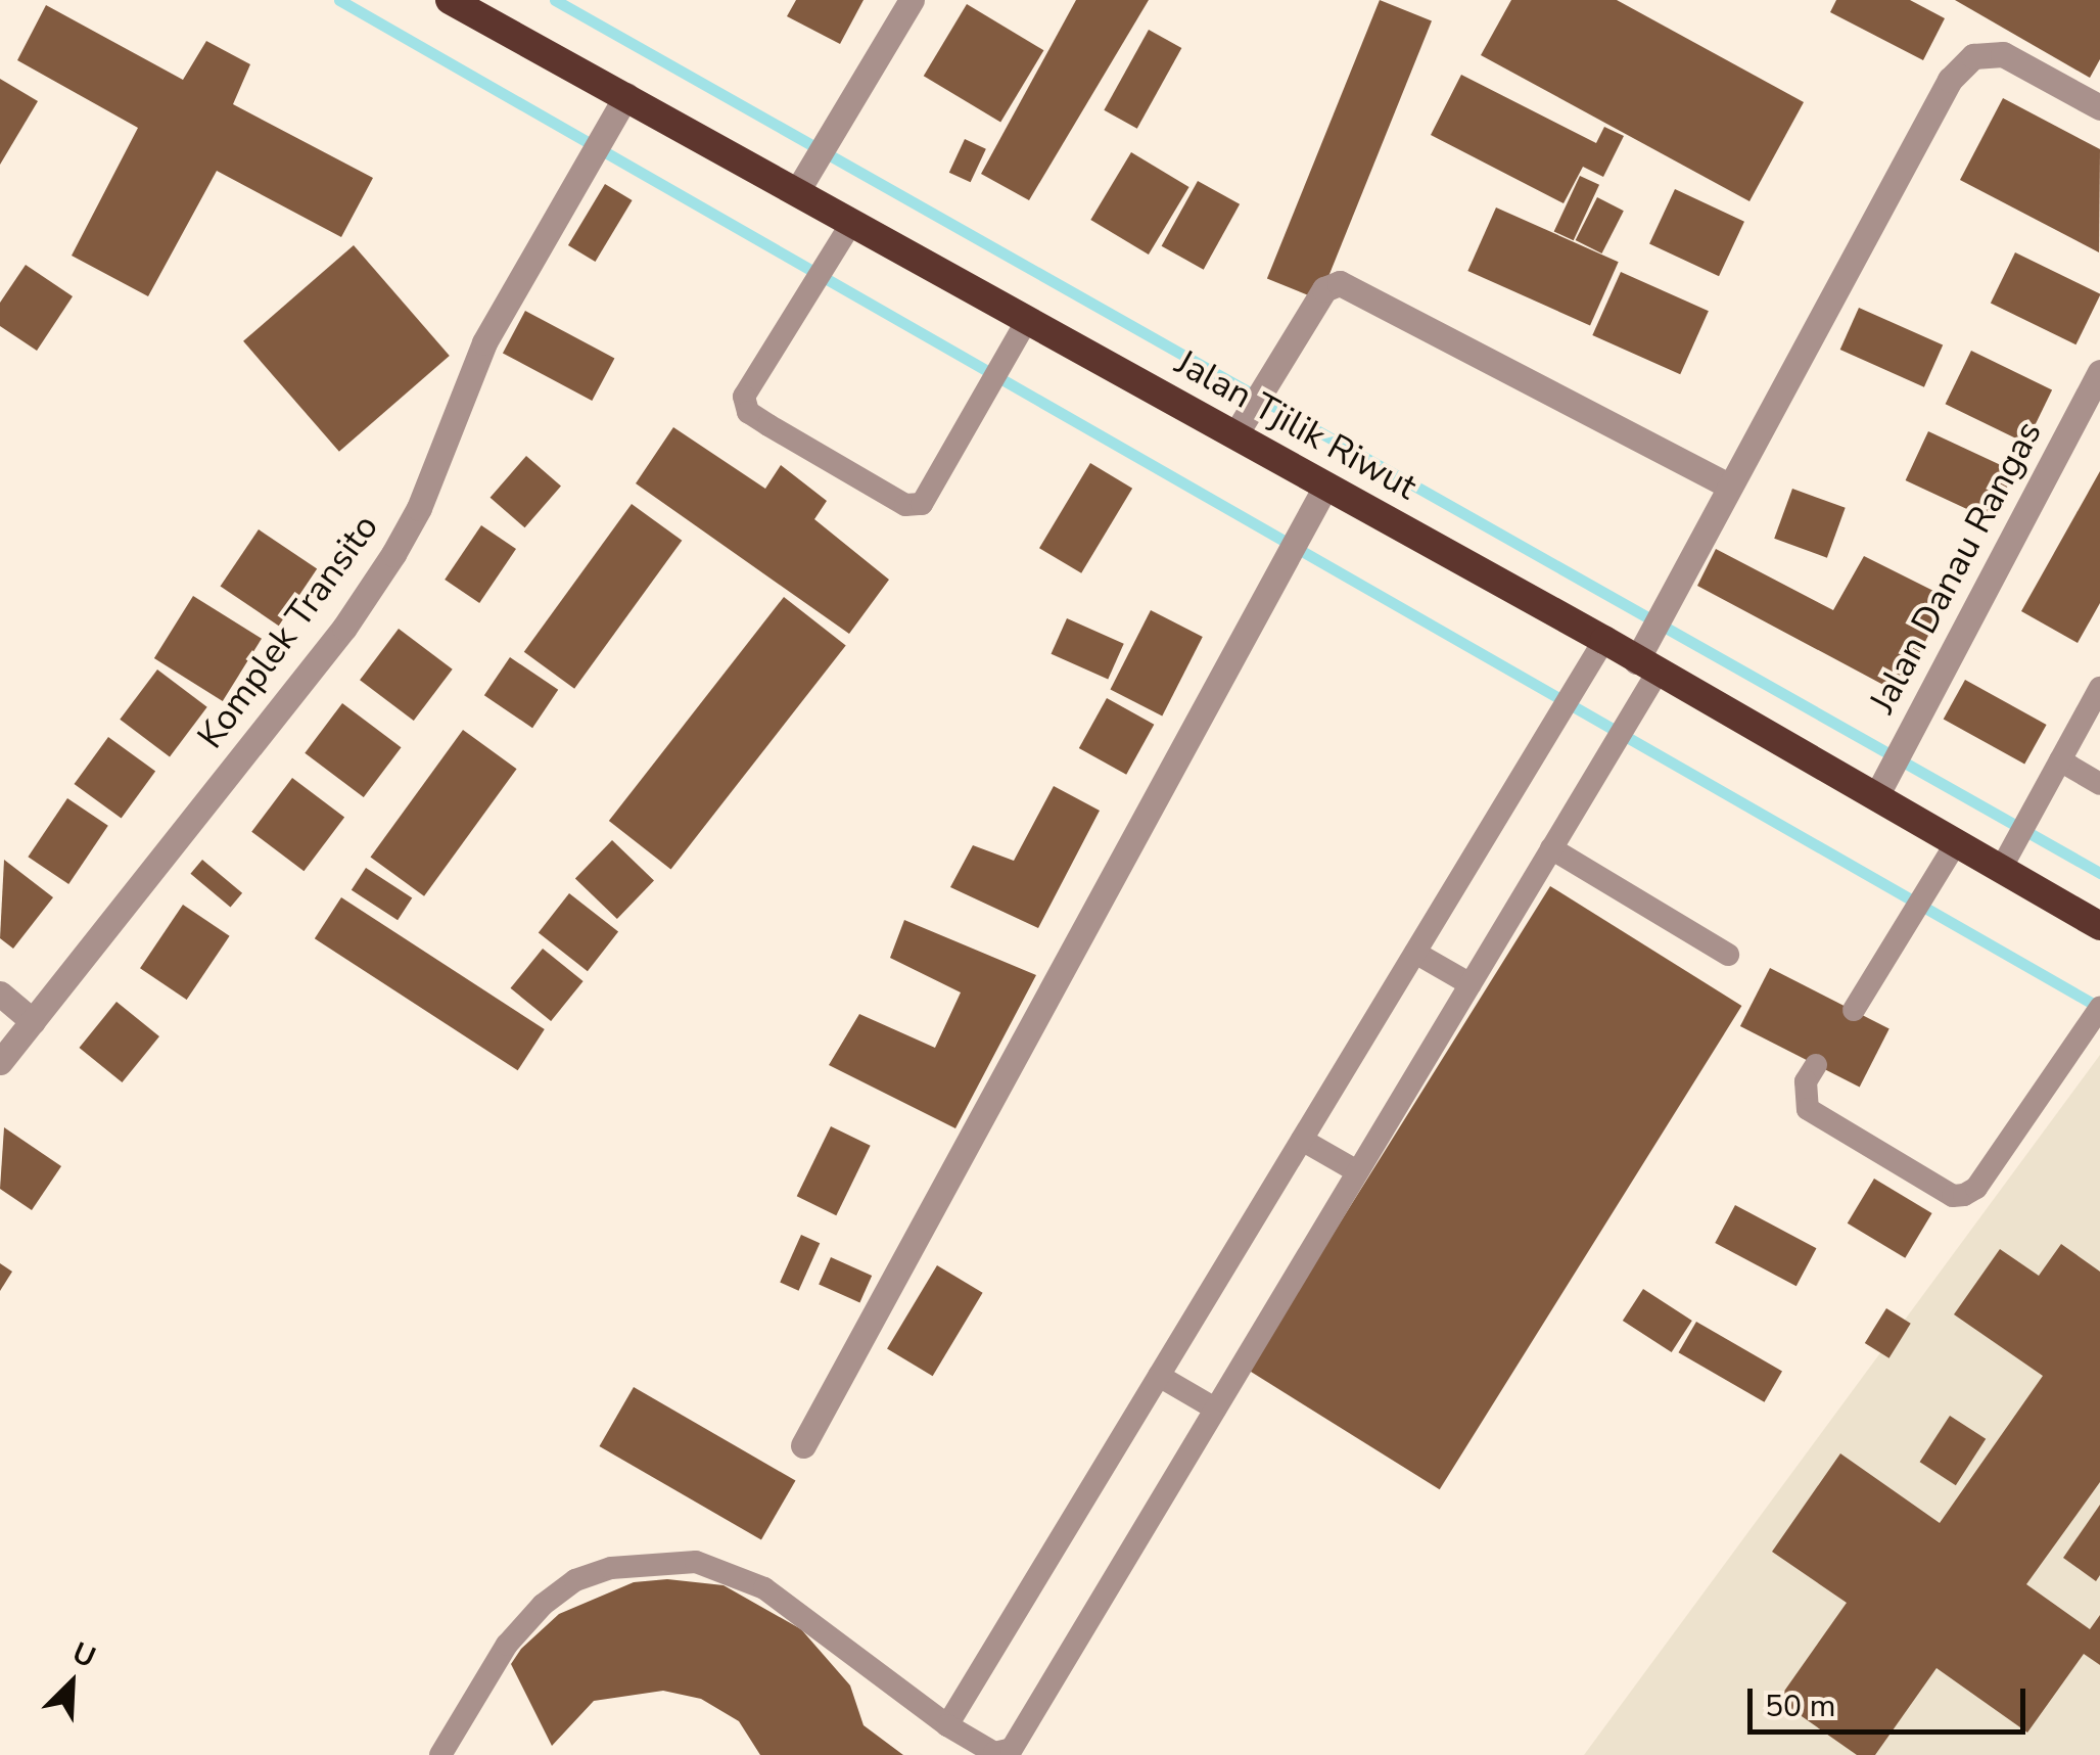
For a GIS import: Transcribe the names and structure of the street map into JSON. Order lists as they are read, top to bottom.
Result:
{
  "streets": {
    "highway": ["Jalan Tjilik Riwut"],
    "street": ["Jalan Danau Rangas", "Komplek Transito"]
  },
  "crossings": [
    ["Jalan Tjilik Riwut", "Jalan Danau Rangas"],
    ["Jalan Tjilik Riwut", "Komplek Transito"]
  ],
  "scale_bar": "50 m",
  "north": "top right"
}
